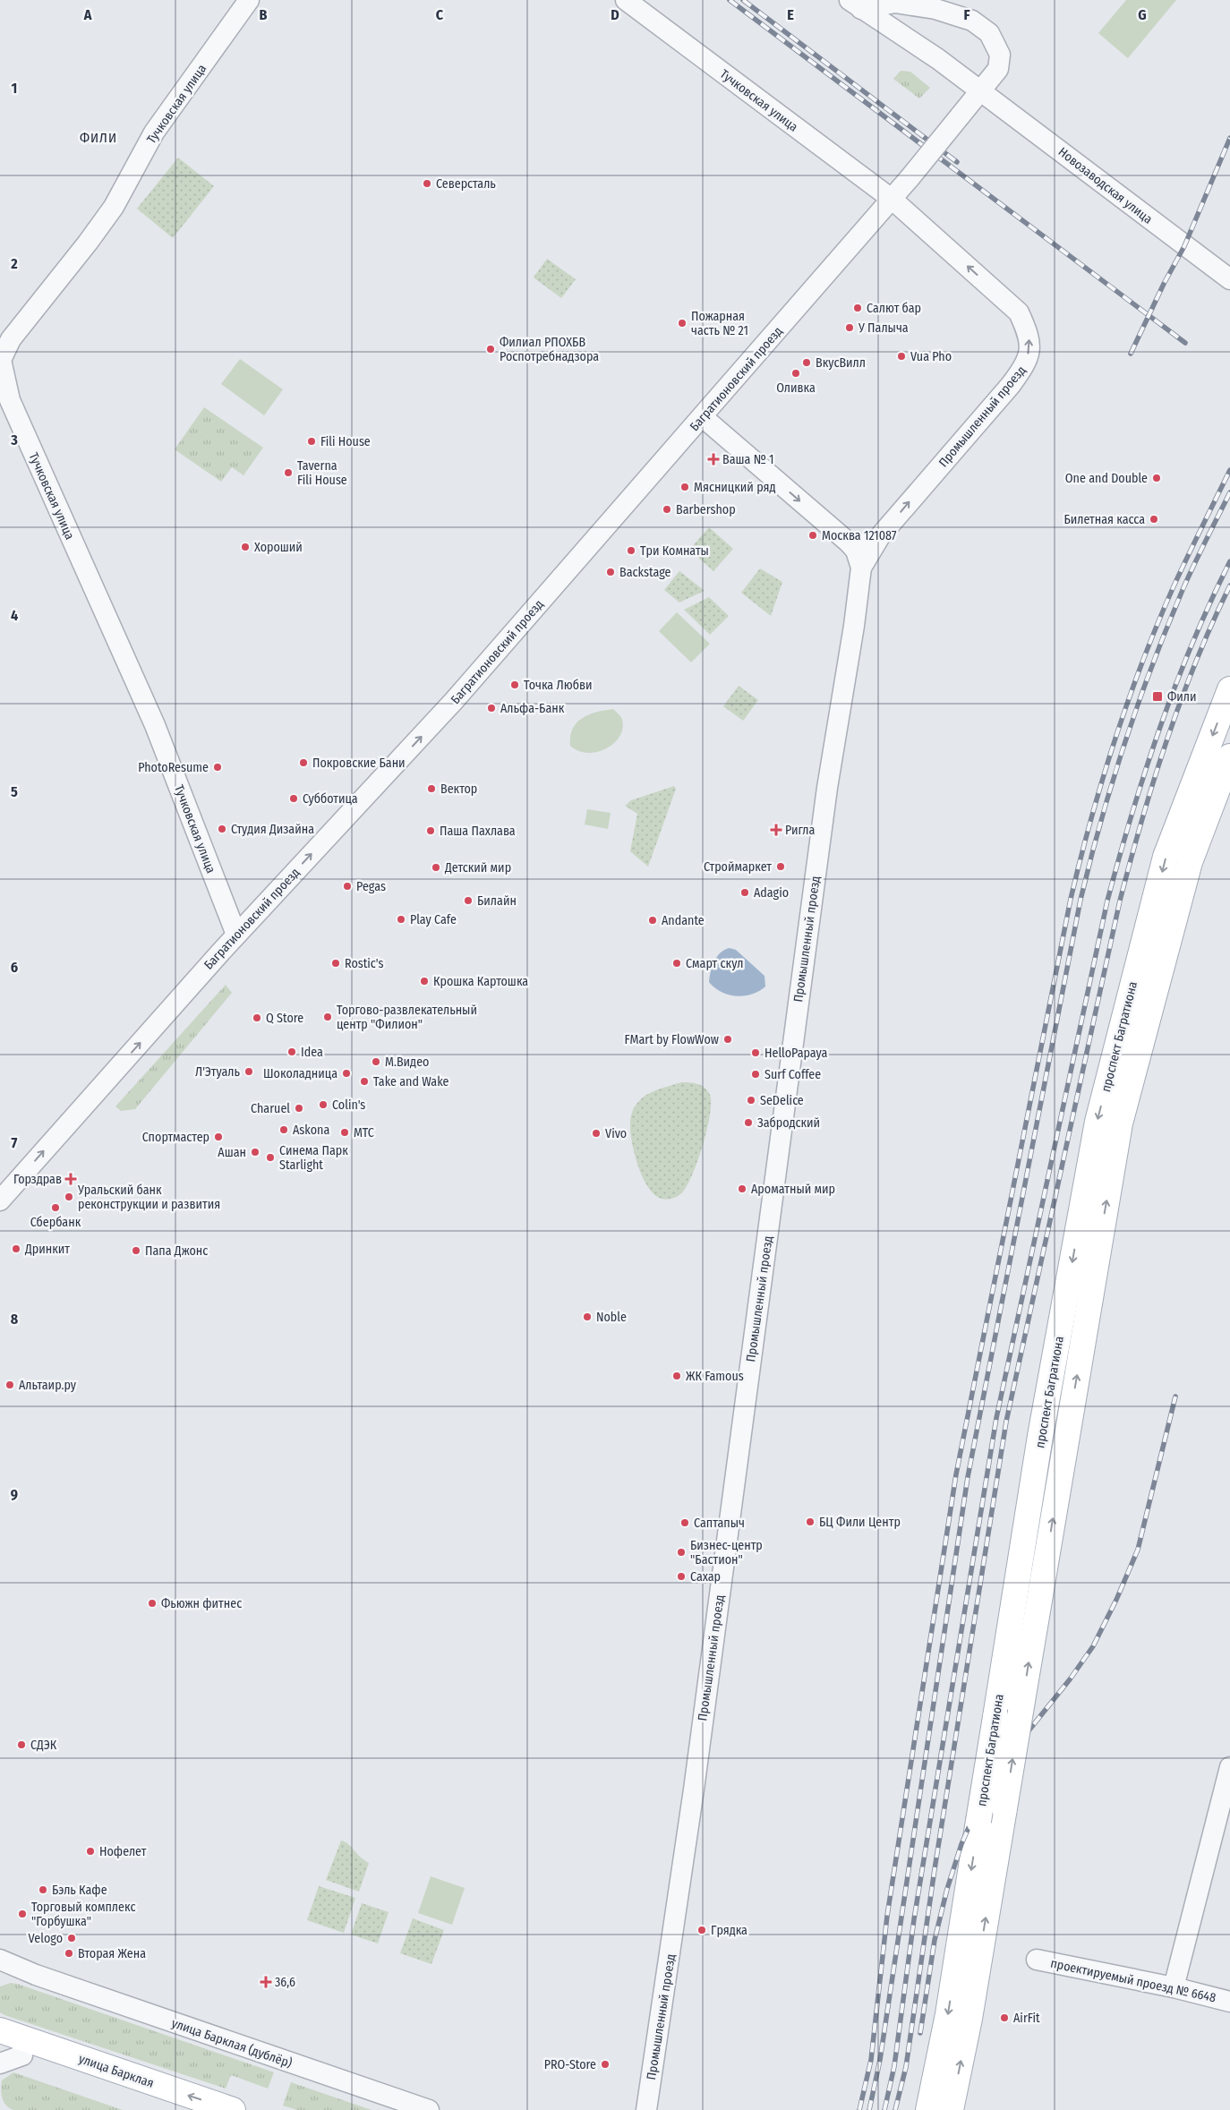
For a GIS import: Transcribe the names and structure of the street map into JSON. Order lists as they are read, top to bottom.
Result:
{
  "streets": {
    "main road": ["проспект Багратиона", "улица Барклая"],
    "street": [
      "Тучковская улица",
      "Новозаводская улица",
      "Багратионовский проезд",
      "Промышленный проезд",
      "проектируемый проезд № 6648",
      "улица Барклая (дублёр)"
    ]
  },
  "crossings": [
    ["Тучковская улица", "Багратионовский проезд"],
    ["Тучковская улица", "Промышленный проезд"],
    ["Новозаводская улица", "Багратионовский проезд"],
    ["Багратионовский проезд", "Промышленный проезд"]
  ],
  "one_way": ["Багратионовский проезд"],
  "districts": ["ФИЛИ"],
  "places": {
    "other": [
      "Северсталь",
      "Салют бар",
      "Пожарная часть № 21",
      "У Палыча",
      "Филиал РПОХБВ Роспотребнадзора",
      "Vua Pho",
      "ВкусВилл",
      "Оливка",
      "Fili House",
      "Taverna Fili House",
      "One and Double",
      "Мясницкий ряд",
      "Barbershop",
      "Билетная касса",
      "Москва 121087",
      "Хороший",
      "Три Комнаты",
      "Backstage",
      "Точка Любви",
      "Альфа-Банк",
      "Покровские Бани",
      "PhotoResume",
      "Вектор",
      "Субботица",
      "Студия Дизайна",
      "Паша Пахлава",
      "Строймаркет",
      "Детский мир",
      "Pegas",
      "Adagio",
      "Билайн",
      "Play Cafe",
      "Andante",
      "Rostic's",
      "Смарт скул",
      "Крошка Картошка",
      "Торгово-развлекательный центр \"Филион\"",
      "Q Store",
      "FMart by FlowWow",
      "Idea",
      "HelloPapaya",
      "М.Видео",
      "Л'Этуаль",
      "Шоколадница",
      "Surf Coffee",
      "Take and Wake",
      "SeDelice",
      "Colin's",
      "Charuel",
      "Забродский",
      "Askona",
      "МТС",
      "Vivo",
      "Спортмастер",
      "Ашан",
      "Синема Парк Starlight",
      "Ароматный мир",
      "Уральский банк реконструкции и развития",
      "Сбербанк",
      "Дринкит",
      "Папа Джонс",
      "Noble",
      "ЖК Famous",
      "Альтаир.ру",
      "БЦ Фили Центр",
      "Саптапыч",
      "Бизнес-центр \"Бастион\"",
      "Сахар",
      "Фьюжн фитнес",
      "СДЭК",
      "Нофелет",
      "Бэль Кафе",
      "Торговый комплекс \"Горбушка\"",
      "Грядка",
      "Velogo",
      "Вторая Жена",
      "AirFit",
      "PRO-Store"
    ],
    "health": [
      "Ваша № 1",
      "Ригла",
      "Горздрав",
      "36,6"
    ],
    "transit": ["Фили"]
  },
  "grid": {
    "columns": [
      "A",
      "B",
      "C",
      "D",
      "E",
      "F",
      "G"
    ],
    "rows": [
      "1",
      "2",
      "3",
      "4",
      "5",
      "6",
      "7",
      "8",
      "9"
    ]
  }
}
